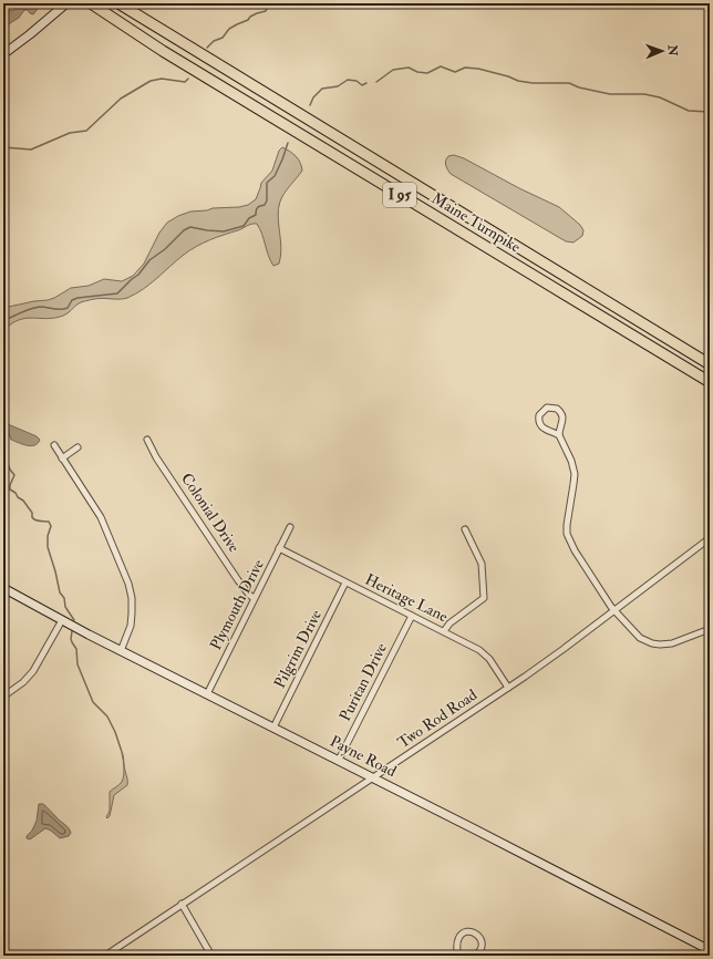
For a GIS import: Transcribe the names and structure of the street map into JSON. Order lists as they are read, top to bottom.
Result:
{
  "streets": {
    "highway": ["I 95", "Maine Turnpike"],
    "main road": ["Payne Road"],
    "street": [
      "Colonial Drive",
      "Heritage Lane",
      "Plymouth Drive",
      "Pilgrim Drive",
      "Puritan Drive",
      "Two Rod Road"
    ]
  },
  "crossings": [
    ["Colonial Drive", "Plymouth Drive"],
    ["Heritage Lane", "Plymouth Drive"],
    ["Heritage Lane", "Pilgrim Drive"],
    ["Heritage Lane", "Puritan Drive"],
    ["Heritage Lane", "Two Rod Road"],
    ["Plymouth Drive", "Payne Road"],
    ["Pilgrim Drive", "Payne Road"],
    ["Puritan Drive", "Payne Road"],
    ["Two Rod Road", "Payne Road"]
  ],
  "north": "right"
}
